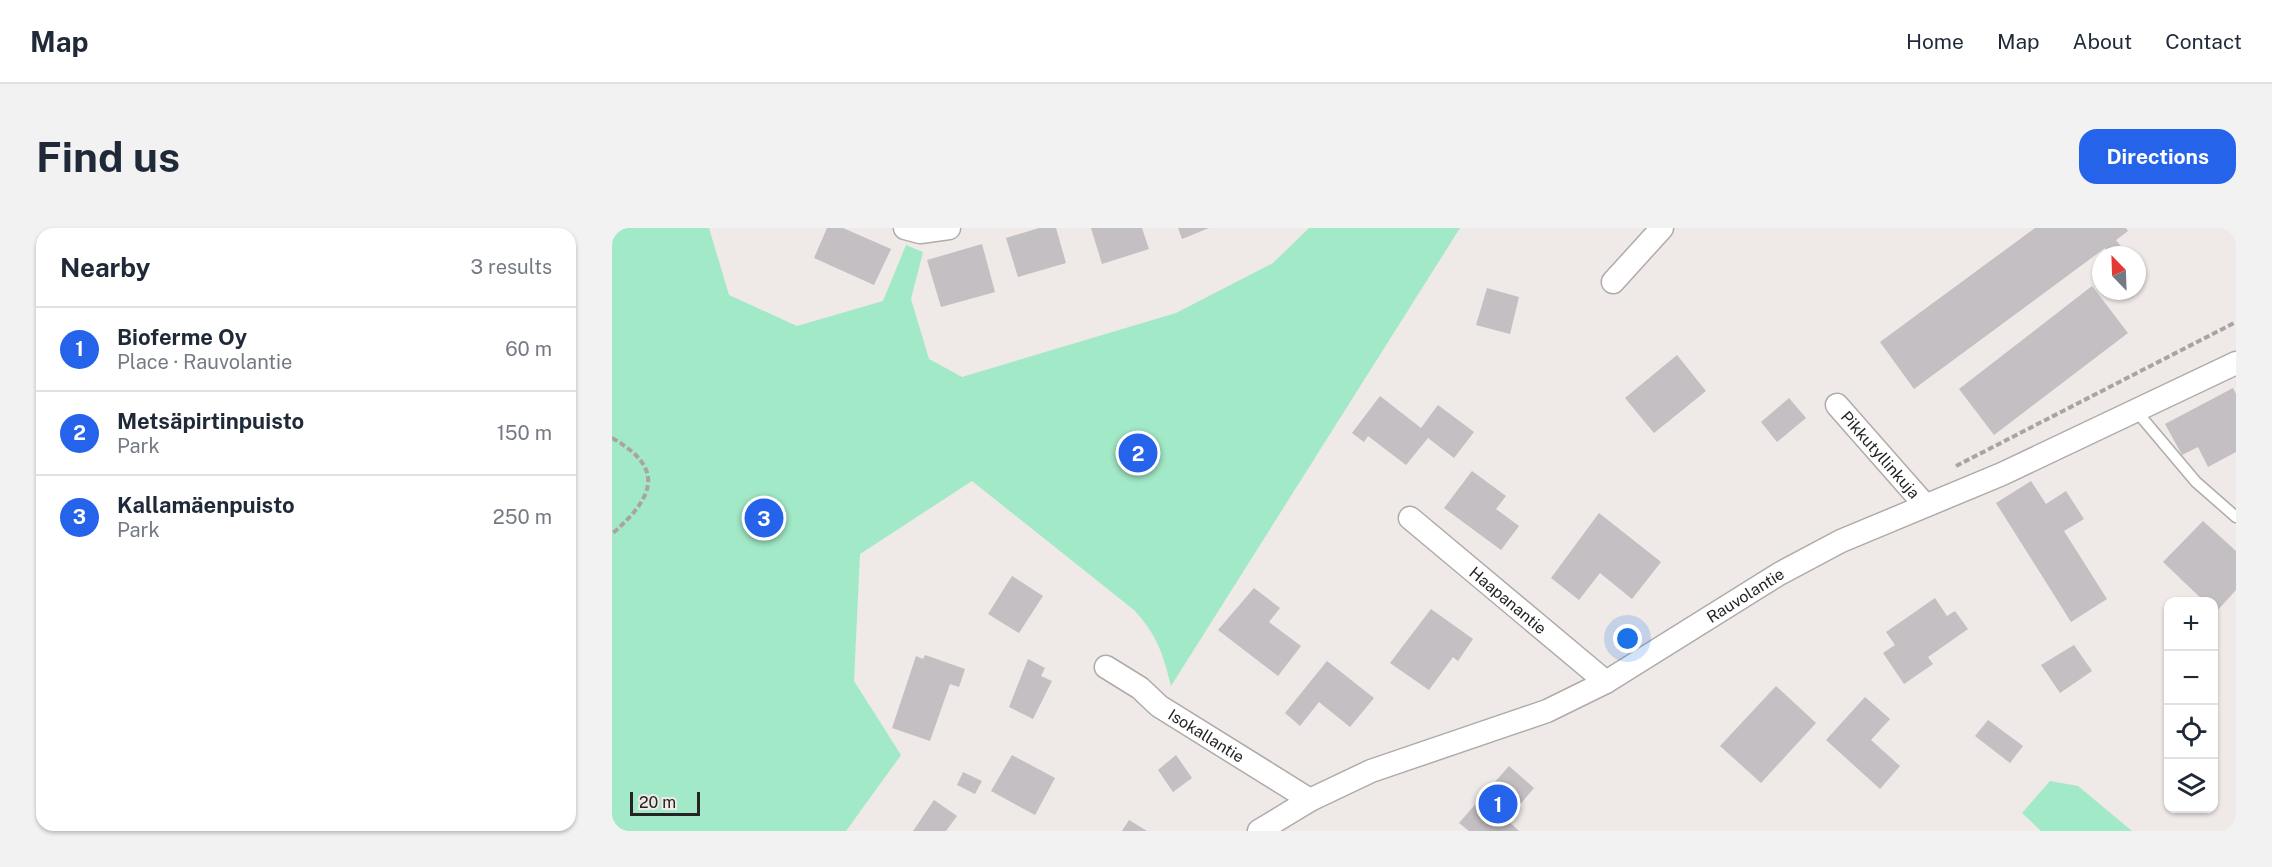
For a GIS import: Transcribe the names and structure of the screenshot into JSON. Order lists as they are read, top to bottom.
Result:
{
  "streets": {
    "street": [
      "Pikkutyllinkuja",
      "Rauvolantie",
      "Haapanantie",
      "Isokallantie"
    ]
  },
  "crossings": [
    ["Pikkutyllinkuja", "Rauvolantie"],
    ["Rauvolantie", "Haapanantie"],
    ["Rauvolantie", "Isokallantie"]
  ],
  "scale_bar": "20 m",
  "north": "top left",
  "page": {
    "header": "Map",
    "nav": [
      "Home",
      "Map",
      "About",
      "Contact"
    ],
    "buttons": "Directions",
    "title": "Find us",
    "heading": ["Nearby", "3 results"],
    "list": [
      {
        "mark": "1",
        "name": "Bioferme Oy",
        "note": "Place · Rauvolantie",
        "value": "60 m"
      },
      {
        "mark": "2",
        "name": "Metsäpirtinpuisto",
        "note": "Park",
        "value": "150 m"
      },
      {
        "mark": "3",
        "name": "Kallamäenpuisto",
        "note": "Park",
        "value": "250 m"
      }
    ],
    "pins": ["2", "3", "1"],
    "map_buttons": ["+", "−"],
    "scale": "20 m"
  }
}
